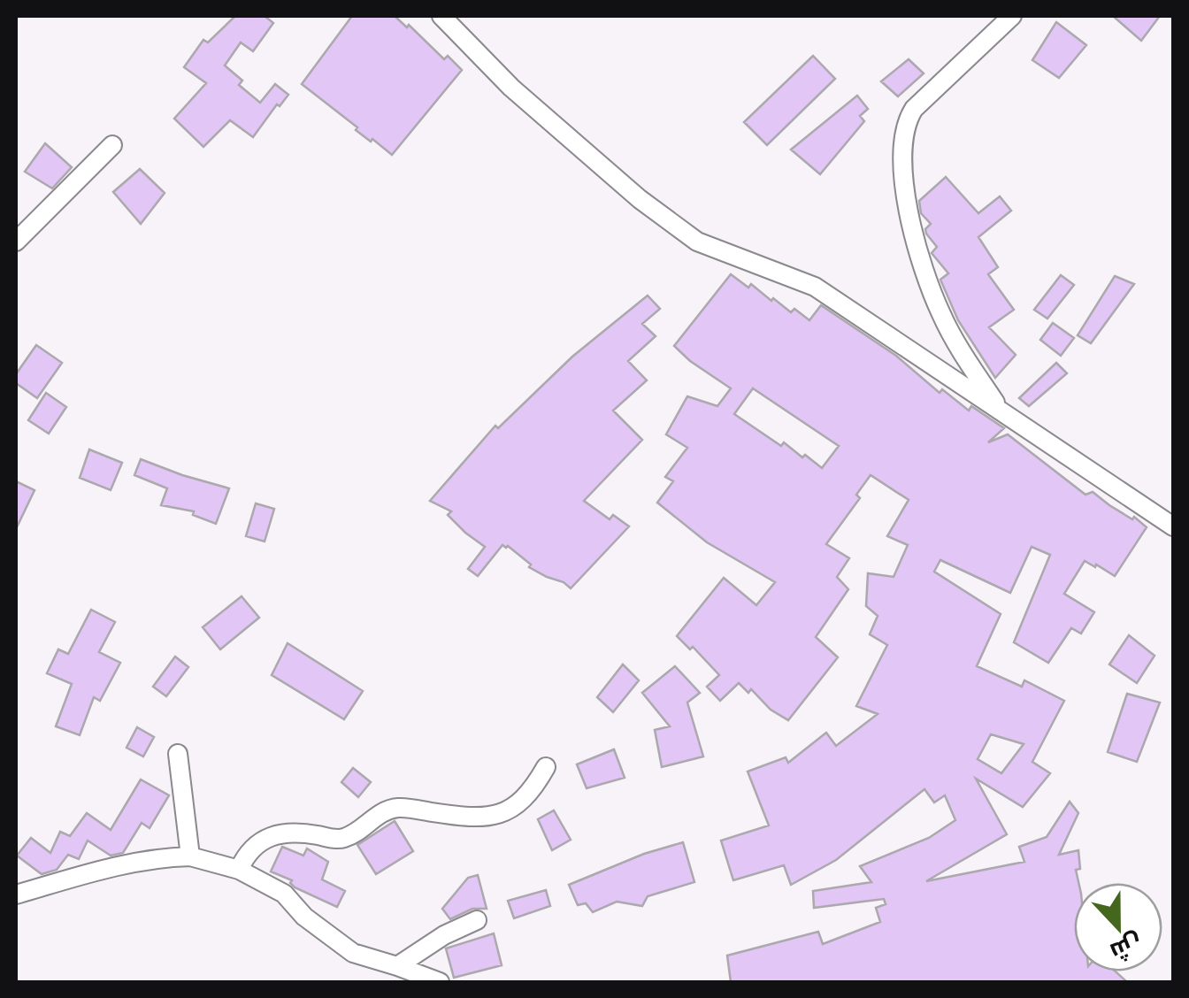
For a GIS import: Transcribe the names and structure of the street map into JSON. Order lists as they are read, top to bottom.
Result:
{
  "north": "bottom"
}
